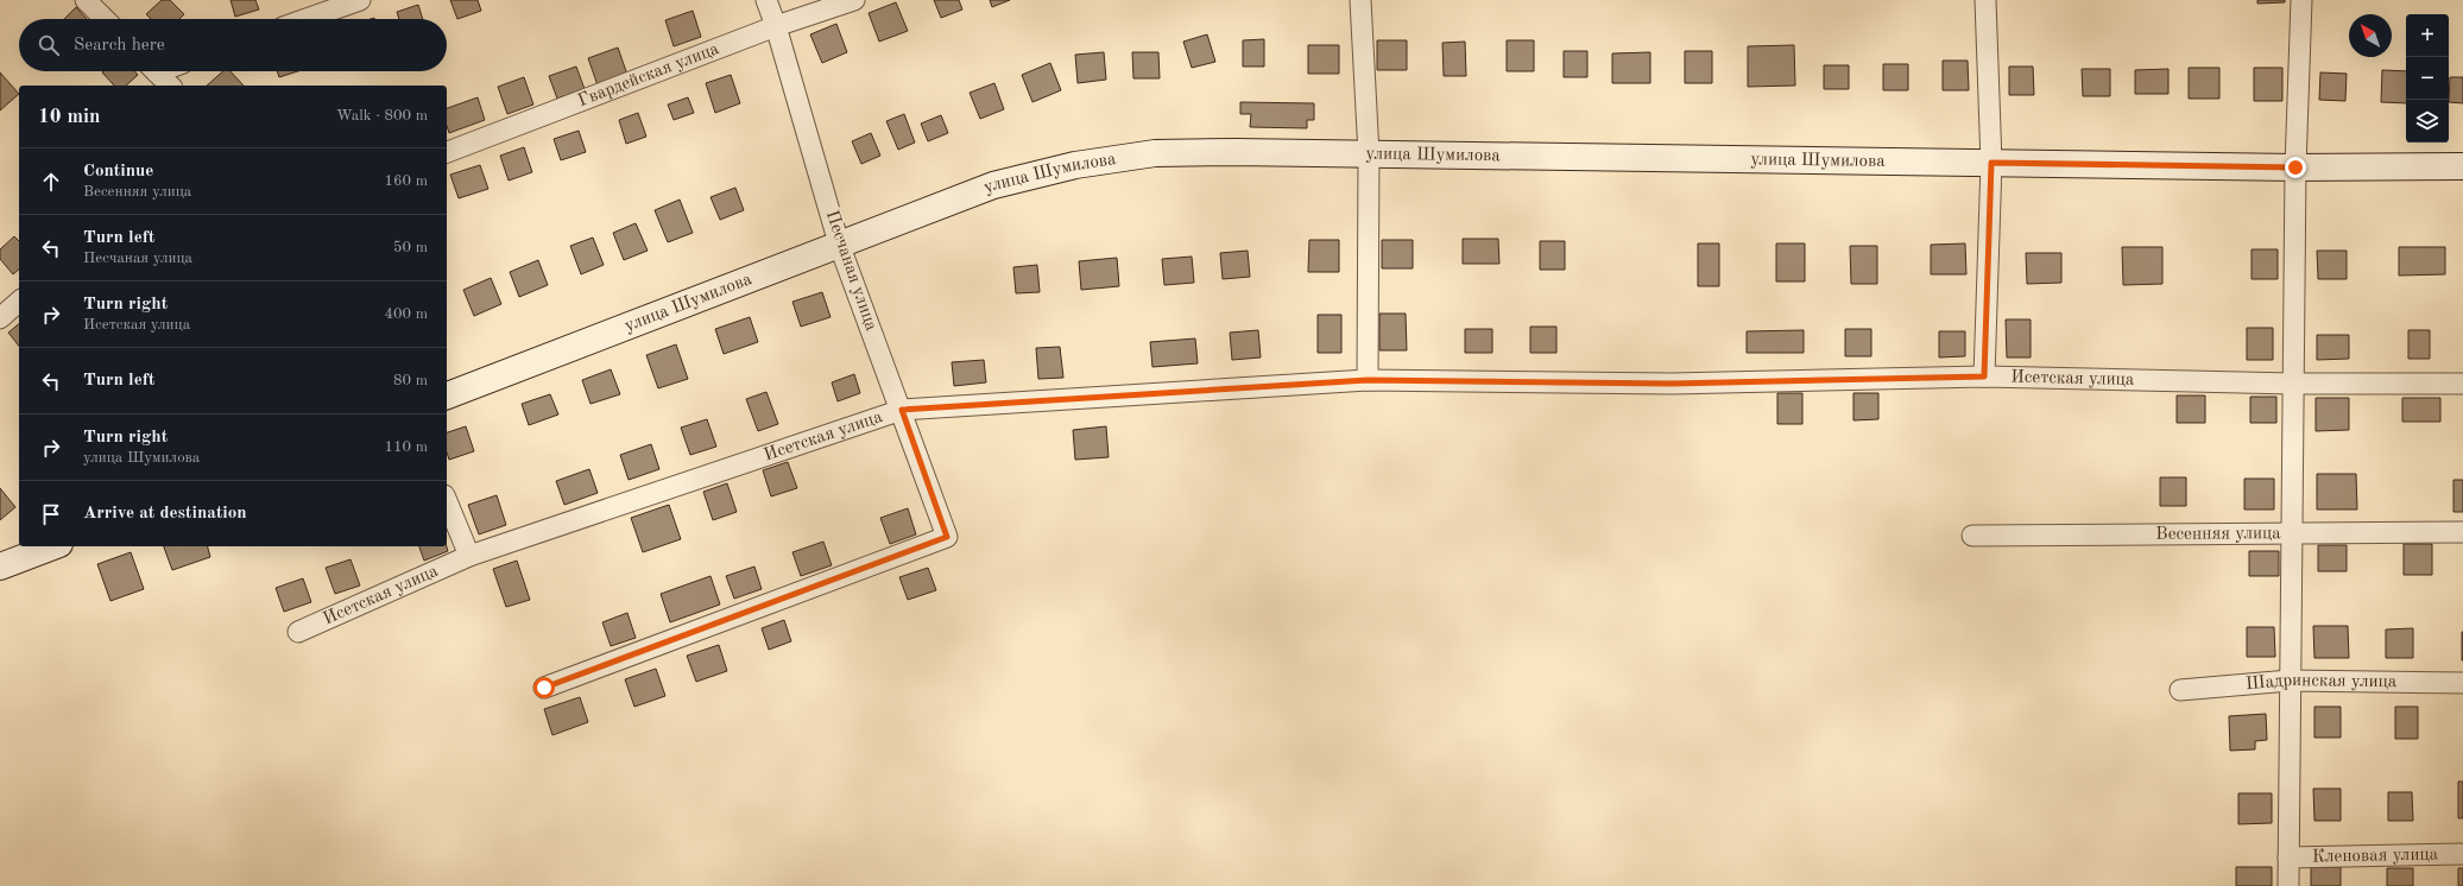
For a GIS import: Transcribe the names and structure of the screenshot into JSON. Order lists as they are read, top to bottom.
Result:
{
  "streets": {
    "street": [
      "Гвардейская улица",
      "улица Шумилова",
      "Песчаная улица",
      "Исетская улица",
      "Весенняя улица",
      "Шадринская улица",
      "Кленовая улица"
    ]
  },
  "crossings": [
    ["Гвардейская улица", "Песчаная улица"],
    ["улица Шумилова", "Песчаная улица"],
    ["Песчаная улица", "Исетская улица"]
  ],
  "north": "top left",
  "page": {
    "map_buttons": ["+", "−"],
    "search": "Search here",
    "heading": ["10 min", "Walk · 800 m"],
    "list": [
      ["Continue", "Весенняя улица", "160 m"],
      ["Turn left", "Песчаная улица", "50 m"],
      ["Turn right", "Исетская улица", "400 m"],
      ["Turn left", "80 m"],
      ["Turn right", "улица Шумилова", "110 m"],
      "Arrive at destination"
    ]
  }
}
